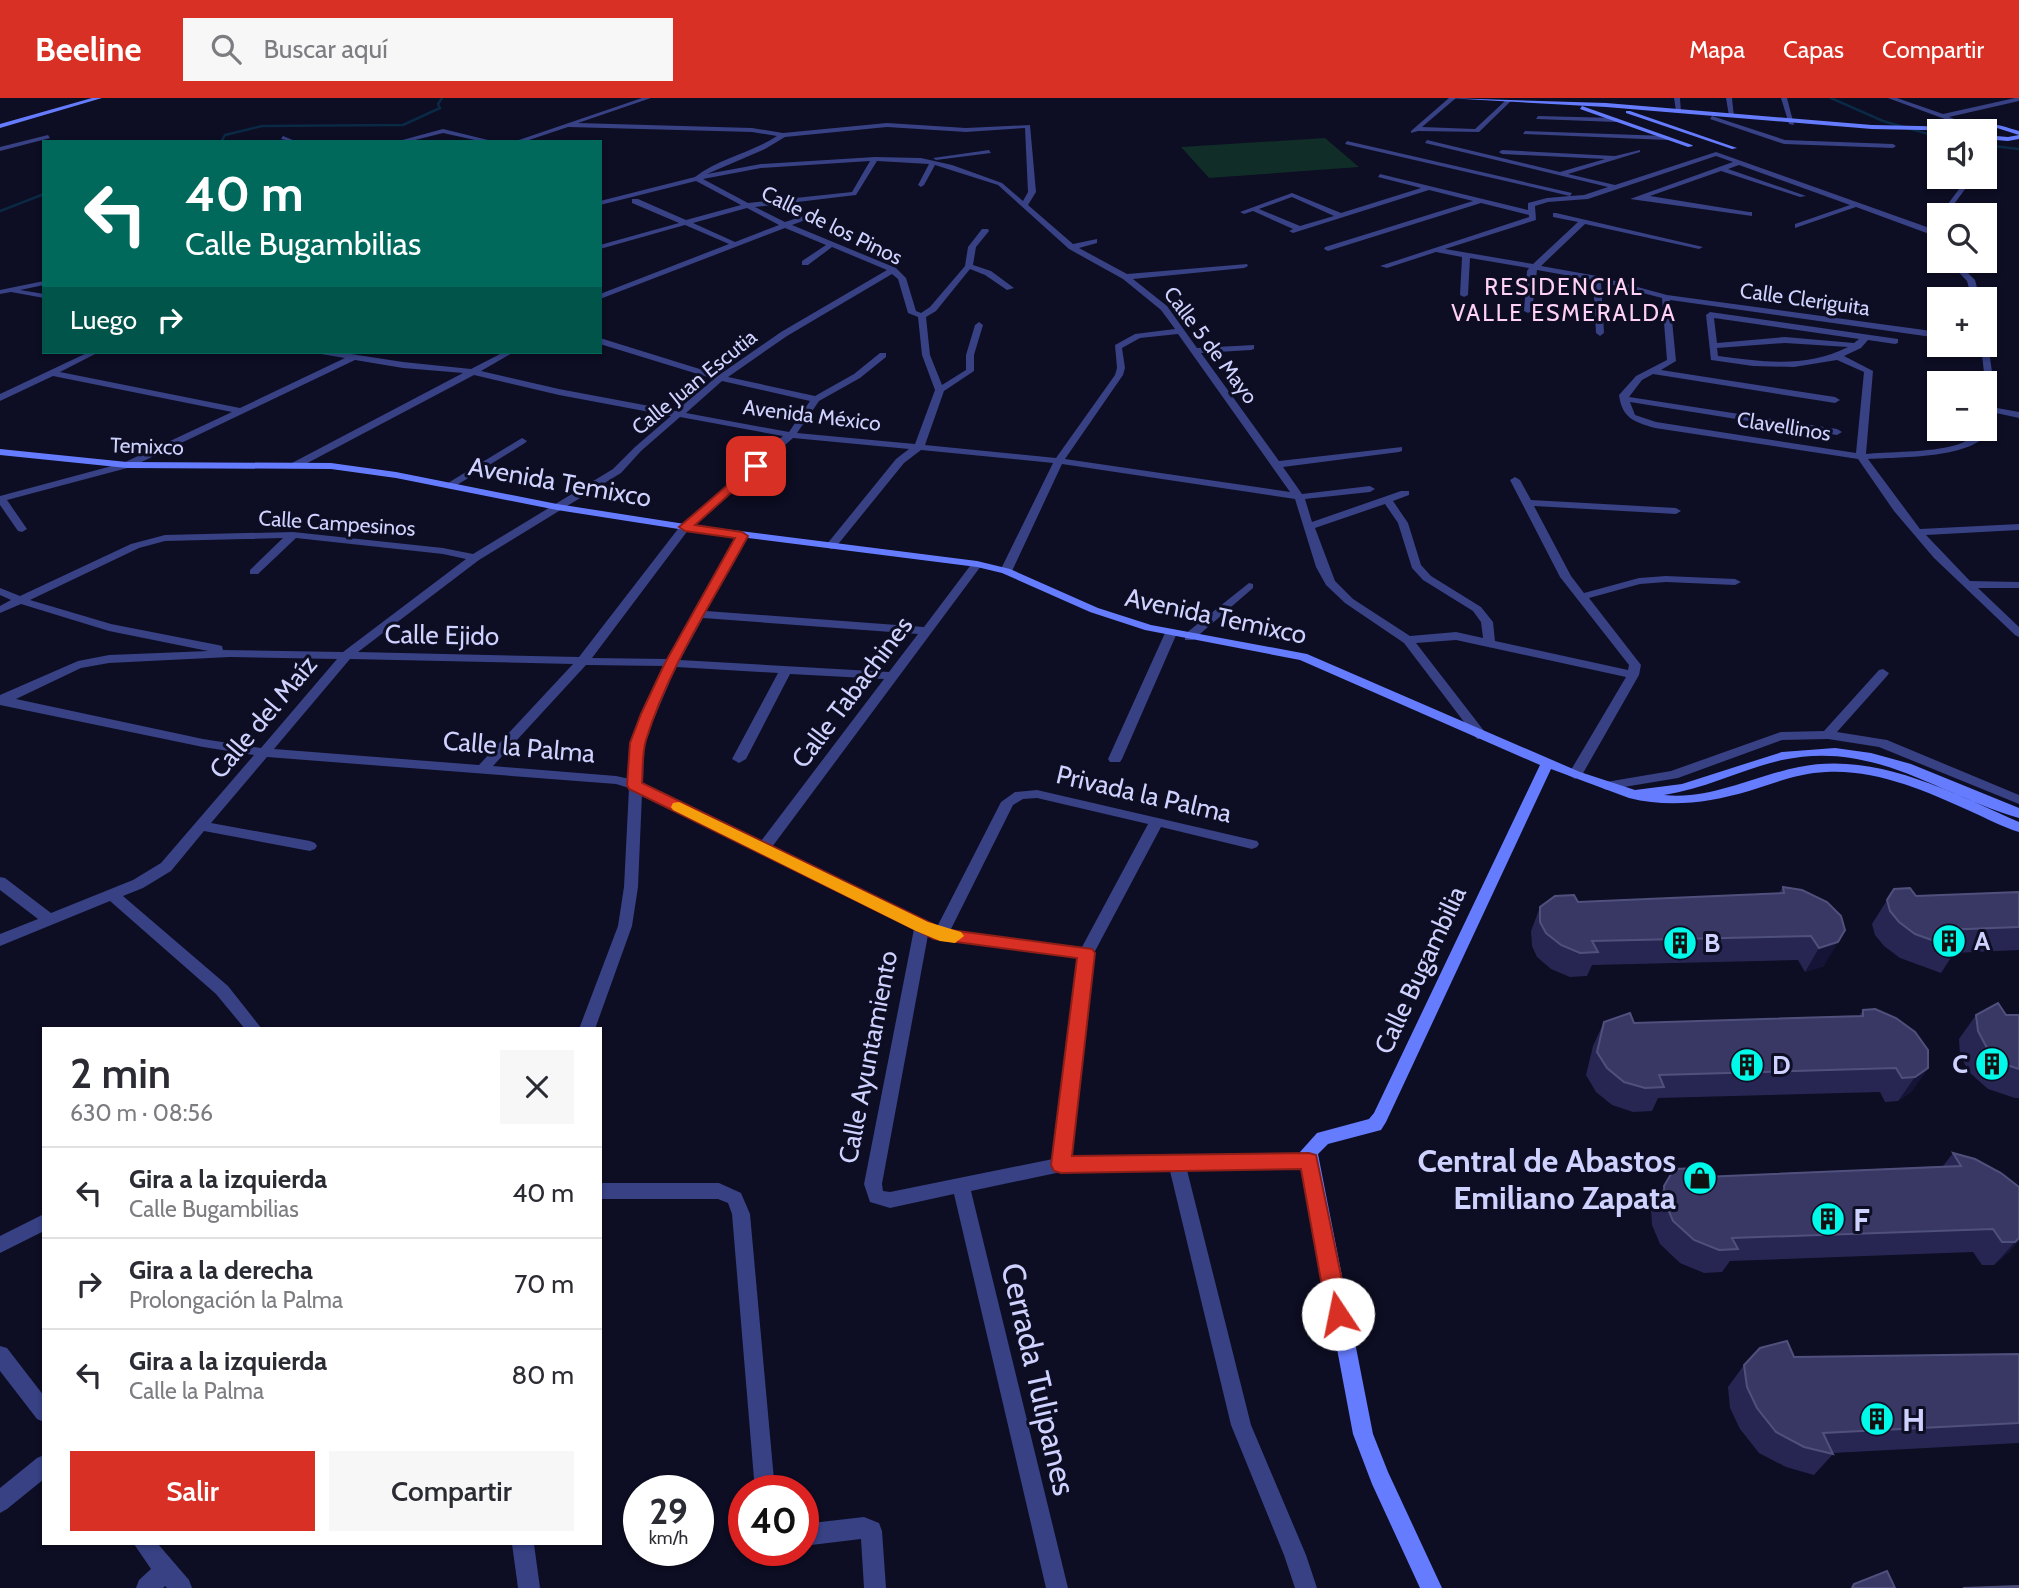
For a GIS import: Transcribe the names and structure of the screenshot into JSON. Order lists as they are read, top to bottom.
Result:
{
  "streets": {
    "street": [
      "Calle de los Pinos",
      "Calle Cleriguita",
      "Calle 5 de Mayo",
      "Calle Juan Escutia",
      "Avenida México",
      "Clavellinos",
      "Temixco",
      "Avenida Temixco",
      "Calle Campesinos",
      "Calle Ejido",
      "Calle Tabachines",
      "Calle del Maíz",
      "Calle la Palma",
      "Privada la Palma",
      "Calle Bugambilia",
      "Calle Ayuntamiento",
      "Cerrada Tulipanes"
    ]
  },
  "crossings": [
    ["Calle de los Pinos", "Calle 5 de Mayo"],
    ["Calle de los Pinos", "Calle Juan Escutia"],
    ["Calle 5 de Mayo", "Avenida México"],
    ["Calle 5 de Mayo", "Avenida Temixco"],
    ["Calle Juan Escutia", "Avenida México"],
    ["Calle Juan Escutia", "Avenida Temixco"],
    ["Calle Juan Escutia", "Calle del Maíz"],
    ["Temixco", "Avenida Temixco"],
    ["Avenida Temixco", "Calle Tabachines"],
    ["Avenida Temixco", "Calle del Maíz"],
    ["Avenida Temixco", "Calle Bugambilia"],
    ["Calle Campesinos", "Calle del Maíz"],
    ["Calle Ejido", "Calle Tabachines"],
    ["Calle Ejido", "Calle del Maíz"],
    ["Calle Ejido", "Calle la Palma"],
    ["Calle Tabachines", "Calle la Palma"],
    ["Calle del Maíz", "Calle la Palma"],
    ["Calle la Palma", "Privada la Palma"],
    ["Calle la Palma", "Calle Ayuntamiento"],
    ["Calle Ayuntamiento", "Cerrada Tulipanes"]
  ],
  "districts": ["RESIDENCIAL VALLE ESMERALDA"],
  "places": {
    "building": [
      "A",
      "B",
      "C",
      "D",
      "F",
      "H"
    ],
    "shop": ["Central de Abastos Emiliano Zapata"]
  },
  "page": {
    "header": "Beeline",
    "search": "Buscar aquí",
    "nav": ["Mapa", "Capas", "Compartir"],
    "map_buttons": ["+", "−"],
    "turn": ["40 m", "Calle Bugambilias"],
    "then": "Luego",
    "heading": ["2 min", "630 m · 08:56"],
    "list": [
      {
        "name": "Gira a la izquierda",
        "note": "Calle Bugambilias",
        "value": "40 m"
      },
      {
        "name": "Gira a la derecha",
        "note": "Prolongación la Palma",
        "value": "70 m"
      },
      {
        "name": "Gira a la izquierda",
        "note": "Calle la Palma",
        "value": "80 m"
      }
    ],
    "buttons": ["Salir", "Compartir"],
    "speed": "29 km/h",
    "limit": "40"
  }
}
